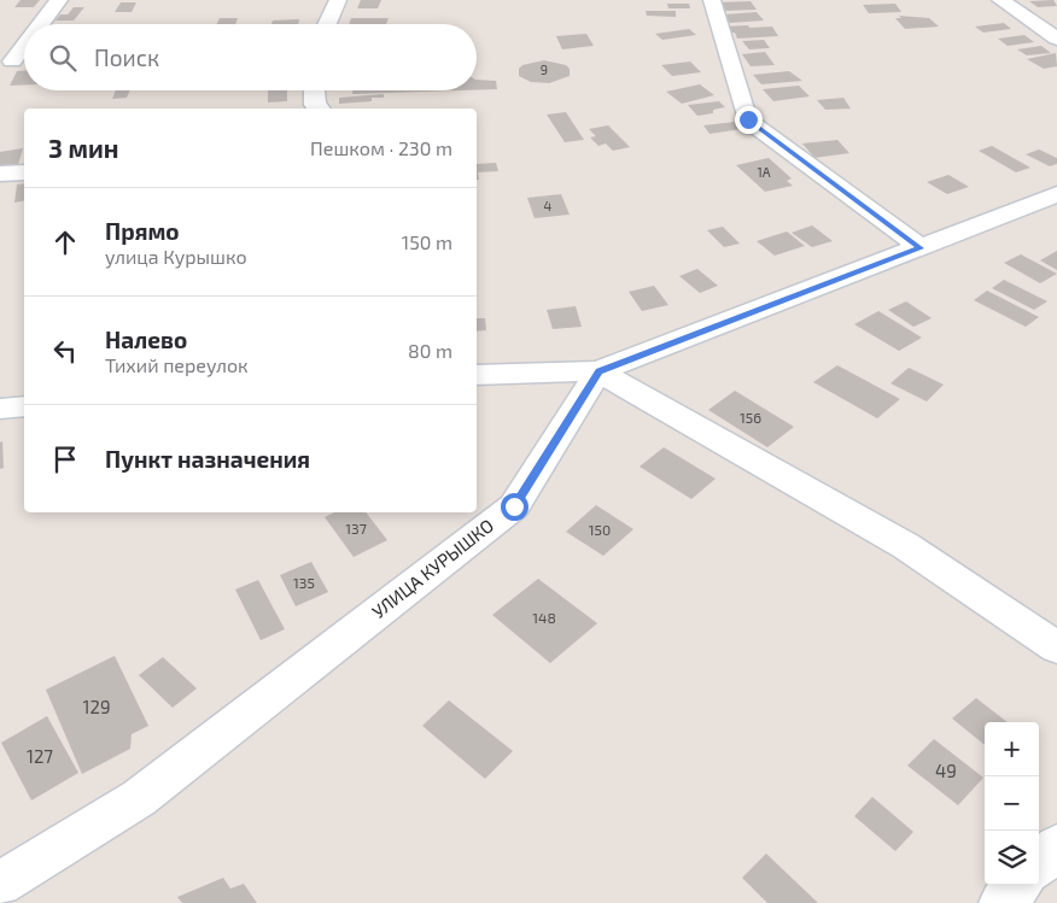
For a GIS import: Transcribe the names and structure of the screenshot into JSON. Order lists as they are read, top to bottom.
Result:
{
  "streets": {
    "street": ["УЛИЦА КУРЫШКО"]
  },
  "house_numbers": [
    "9",
    "1А",
    "4",
    "156",
    "137",
    "150",
    "135",
    "148",
    "129",
    "127",
    "49"
  ],
  "page": {
    "search": "Поиск",
    "heading": ["3 мин", "Пешком · 230 m"],
    "list": [
      ["Прямо", "улица Курышко", "150 m"],
      ["Налево", "Тихий переулок", "80 m"],
      "Пункт назначения"
    ],
    "map_buttons": ["+", "−"]
  }
}
